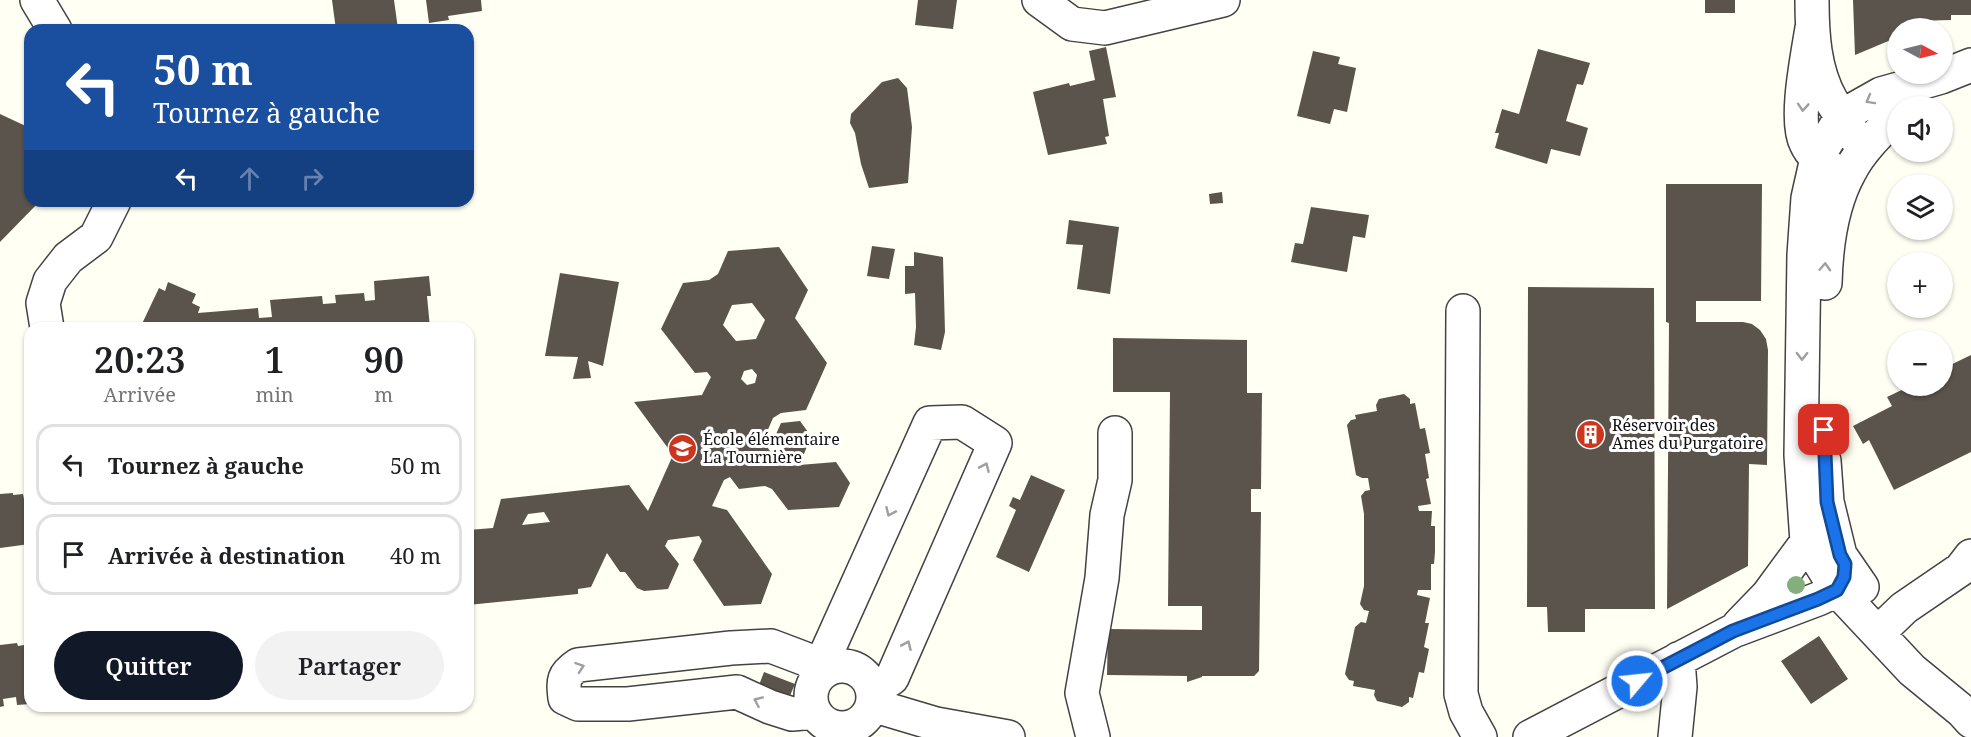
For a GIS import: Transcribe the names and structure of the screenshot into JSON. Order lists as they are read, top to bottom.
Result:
{
  "places": {
    "building": ["Réservoir des Ames du Purgatoire"],
    "school or university": ["École élémentaire La Tournière"]
  },
  "north": "right",
  "page": {
    "map_buttons": ["+", "−"],
    "turn": ["50 m", "Tournez à gauche"],
    "eta": [
      "20:23",
      "Arrivée",
      "1",
      "min",
      "90",
      "m"
    ],
    "list": [
      {
        "name": "Tournez à gauche",
        "value": "50 m"
      },
      {
        "name": "Arrivée à destination",
        "value": "40 m"
      }
    ],
    "buttons": ["Quitter", "Partager"]
  }
}
